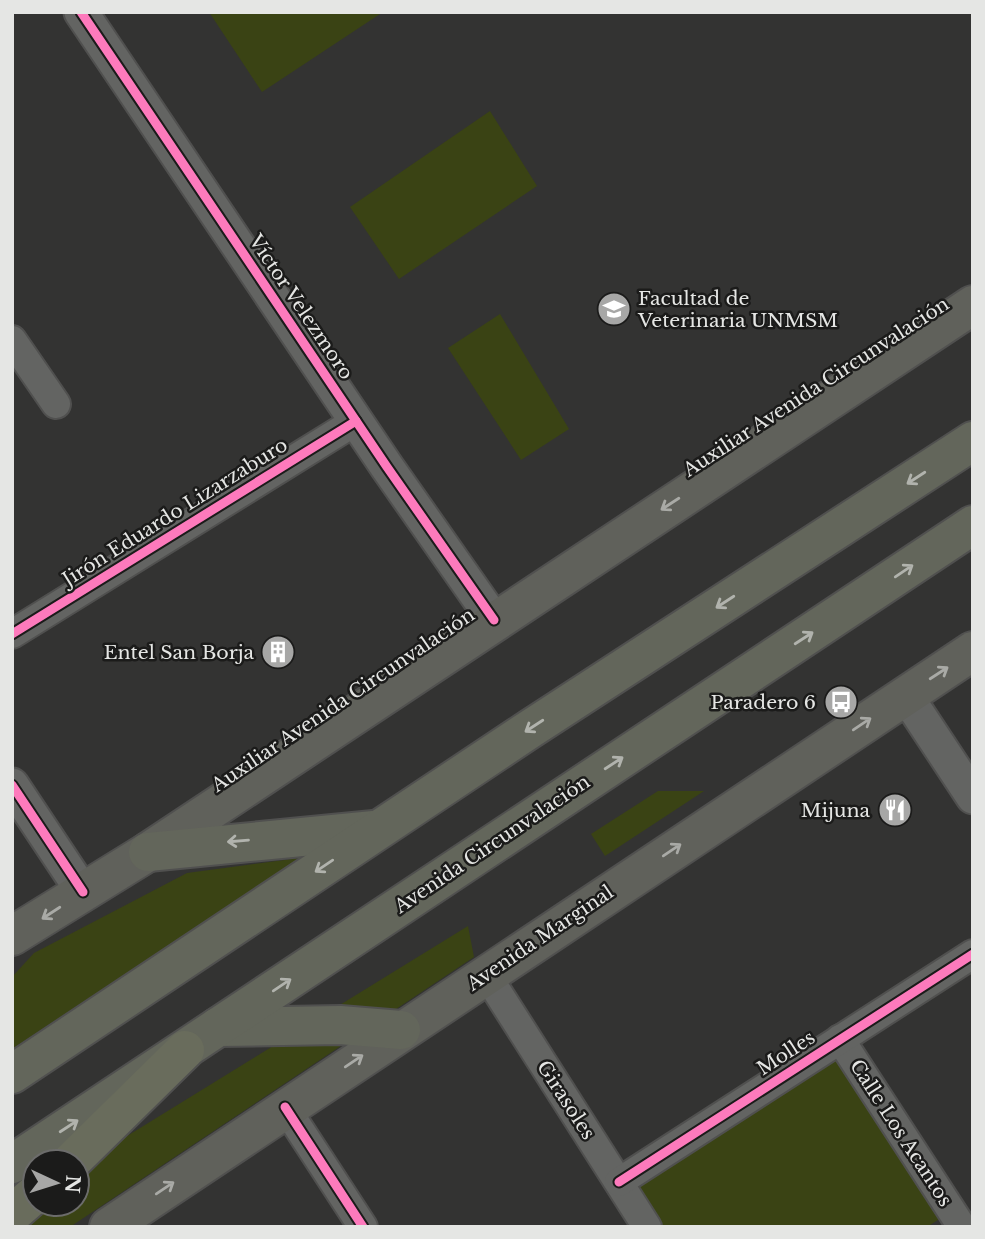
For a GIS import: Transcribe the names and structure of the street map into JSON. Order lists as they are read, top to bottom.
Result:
{
  "streets": {
    "main road": ["Auxiliar Avenida Circunvalación", "Avenida Circunvalación", "Avenida Marginal"],
    "street": [
      "Víctor Velezmoro",
      "Jirón Eduardo Lizarzaburo",
      "Molles",
      "Girasoles",
      "Calle Los Acantos"
    ]
  },
  "crossings": [
    ["Víctor Velezmoro", "Auxiliar Avenida Circunvalación"],
    ["Víctor Velezmoro", "Jirón Eduardo Lizarzaburo"],
    ["Avenida Marginal", "Girasoles"],
    ["Molles", "Girasoles"],
    ["Molles", "Calle Los Acantos"]
  ],
  "places": {
    "school or university": ["Facultad de Veterinaria UNMSM"],
    "building": ["Entel San Borja"],
    "bus stop": ["Paradero 6"],
    "restaurant": ["Mijuna"]
  },
  "north": "right"
}
